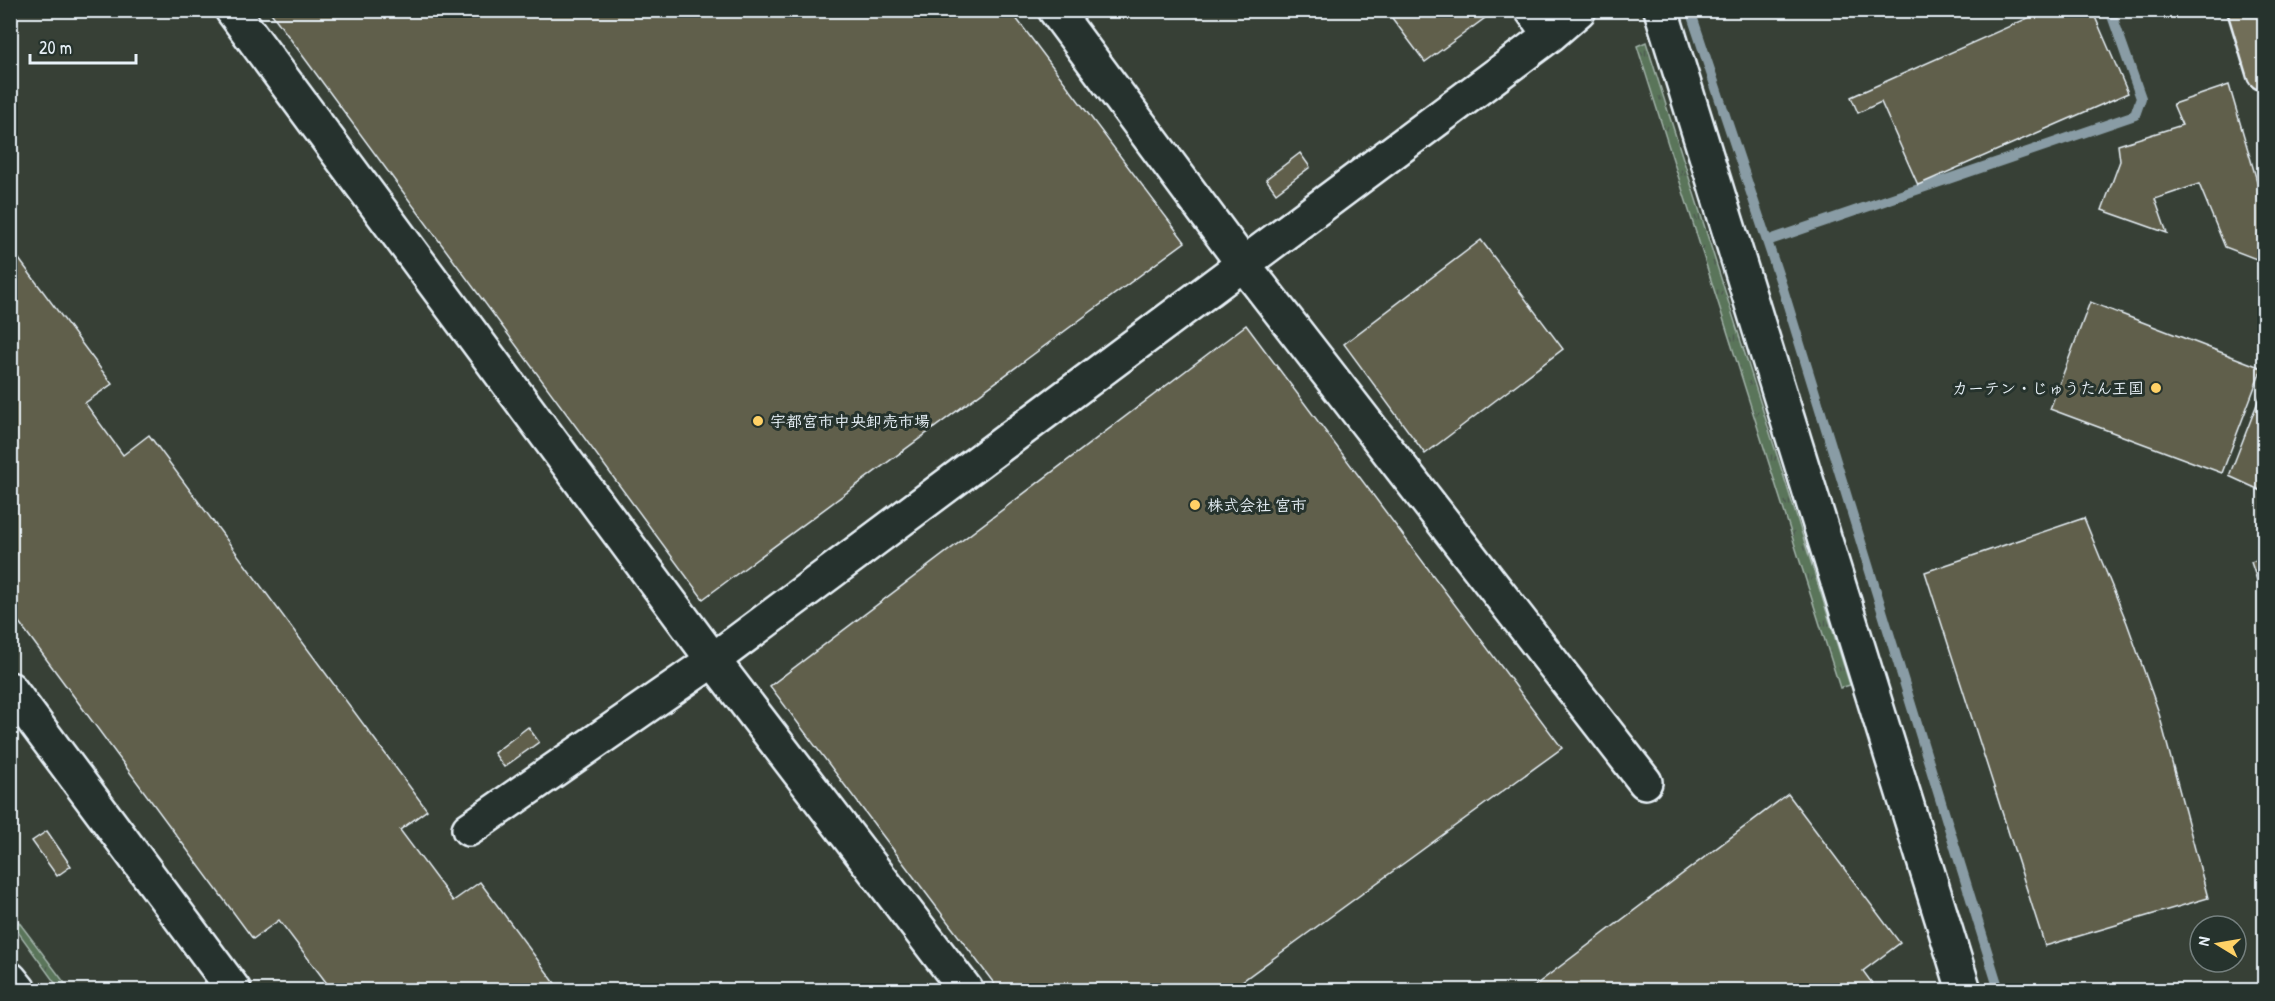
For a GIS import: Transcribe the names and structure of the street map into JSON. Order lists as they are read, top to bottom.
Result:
{
  "places": ["カーテン・じゅうたん王国", "宇都宮市中央卸売市場", "株式会社 宮市"],
  "scale_bar": "20 m",
  "north": "left"
}
